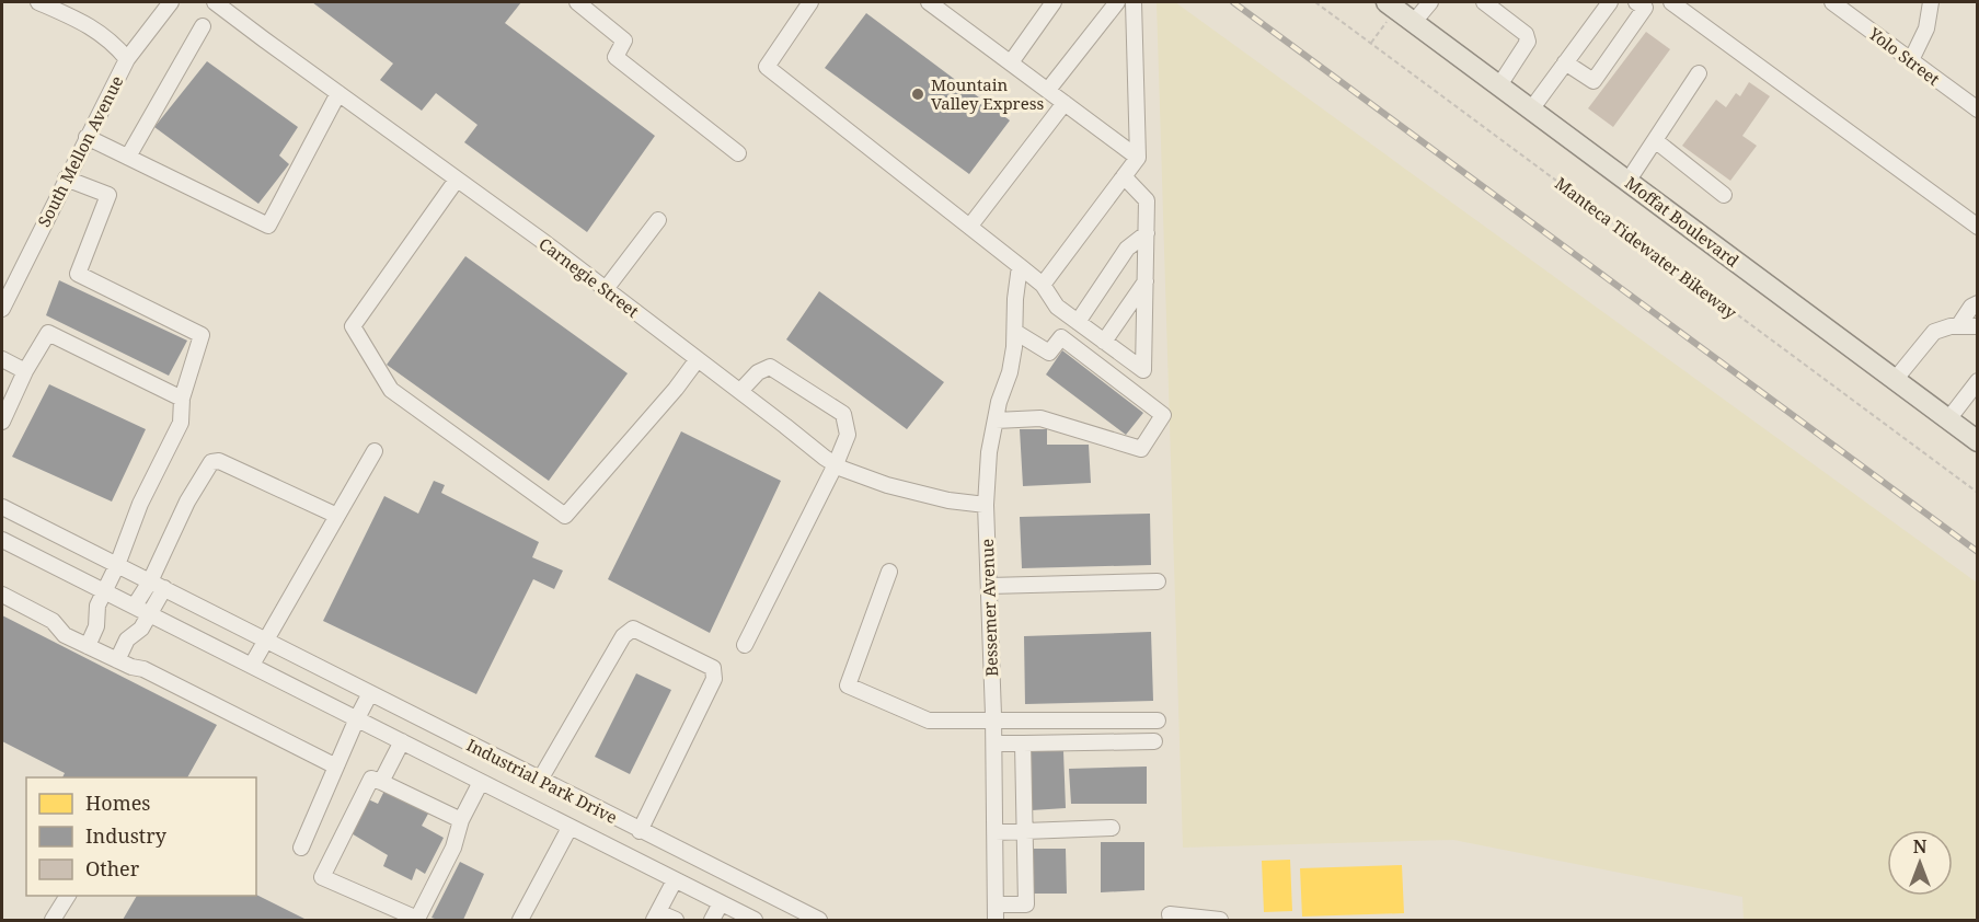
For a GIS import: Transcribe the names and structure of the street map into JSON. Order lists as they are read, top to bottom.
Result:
{
  "streets": {
    "main road": ["Moffat Boulevard"],
    "street": [
      "Yolo Street",
      "South Mellon Avenue",
      "Carnegie Street",
      "Bessemer Avenue",
      "Industrial Park Drive"
    ],
    "path": ["Manteca Tidewater Bikeway"]
  },
  "crossings": [
    ["Carnegie Street", "Bessemer Avenue"]
  ],
  "places": ["Mountain Valley Express"],
  "legend": ["Homes", "Industry", "Other"],
  "north": "top"
}
